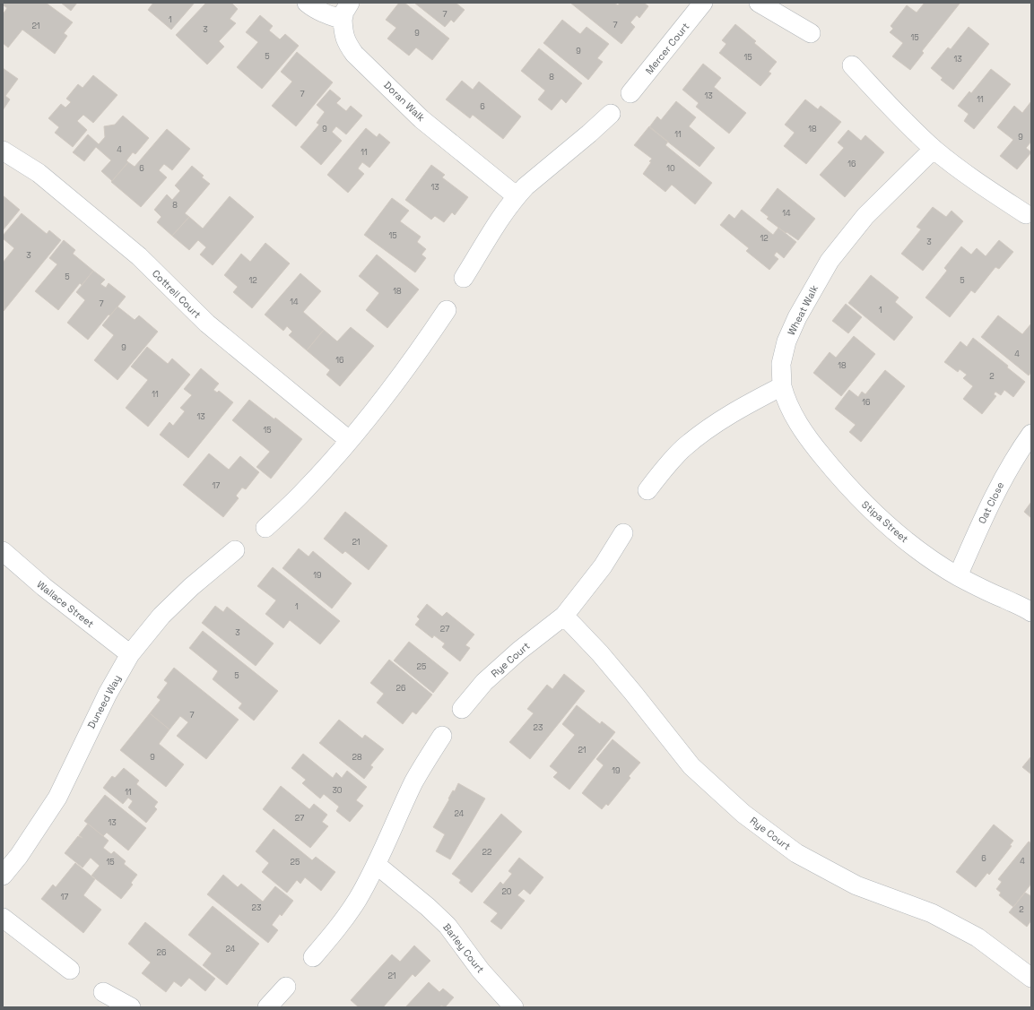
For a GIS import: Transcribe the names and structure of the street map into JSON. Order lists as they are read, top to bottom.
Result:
{
  "streets": {
    "street": [
      "Mercer Court",
      "Doran Walk",
      "Cottrell Court",
      "Wheat Walk",
      "Oat Close",
      "Stipa Street",
      "Wallace Street",
      "Rye Court",
      "Duneed Way",
      "Barley Court"
    ]
  },
  "crossings": [
    ["Wheat Walk", "Stipa Street"],
    ["Oat Close", "Stipa Street"],
    ["Wallace Street", "Duneed Way"]
  ],
  "house_numbers": [
    "7",
    "1",
    "7",
    "21",
    "3",
    "9",
    "15",
    "9",
    "5",
    "15",
    "13",
    "8",
    "7",
    "13",
    "11",
    "6",
    "9",
    "18",
    "11",
    "9",
    "4",
    "11",
    "16",
    "6",
    "10",
    "13",
    "8",
    "14",
    "15",
    "12",
    "3",
    "3",
    "5",
    "12",
    "5",
    "18",
    "14",
    "7",
    "1",
    "9",
    "4",
    "16",
    "18",
    "2",
    "11",
    "16",
    "13",
    "15",
    "17",
    "21",
    "19",
    "1",
    "27",
    "3",
    "25",
    "5",
    "26",
    "7",
    "23",
    "21",
    "9",
    "28",
    "19",
    "30",
    "11",
    "24",
    "27",
    "13",
    "22",
    "6",
    "4",
    "15",
    "25",
    "20",
    "17",
    "23",
    "2",
    "24",
    "26",
    "21"
  ]
}
